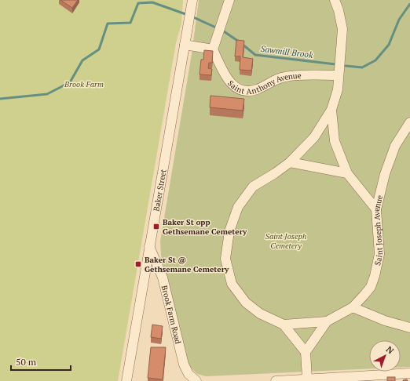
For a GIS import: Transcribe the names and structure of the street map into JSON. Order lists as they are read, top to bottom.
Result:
{
  "streets": {
    "street": [
      "Saint Anthony Avenue",
      "Baker Street",
      "Saint Joseph Avenue",
      "Brook Farm Road"
    ]
  },
  "crossings": [
    ["Baker Street", "Brook Farm Road"]
  ],
  "water": ["Sawmill Brook"],
  "parks": ["Brook Farm", "Saint Joseph Cemetery"],
  "places": {
    "transit": ["Baker St opp Gethsemane Cemetery", "Baker St @ Gethsemane Cemetery"]
  },
  "scale_bar": "50 m",
  "north": "top right"
}
